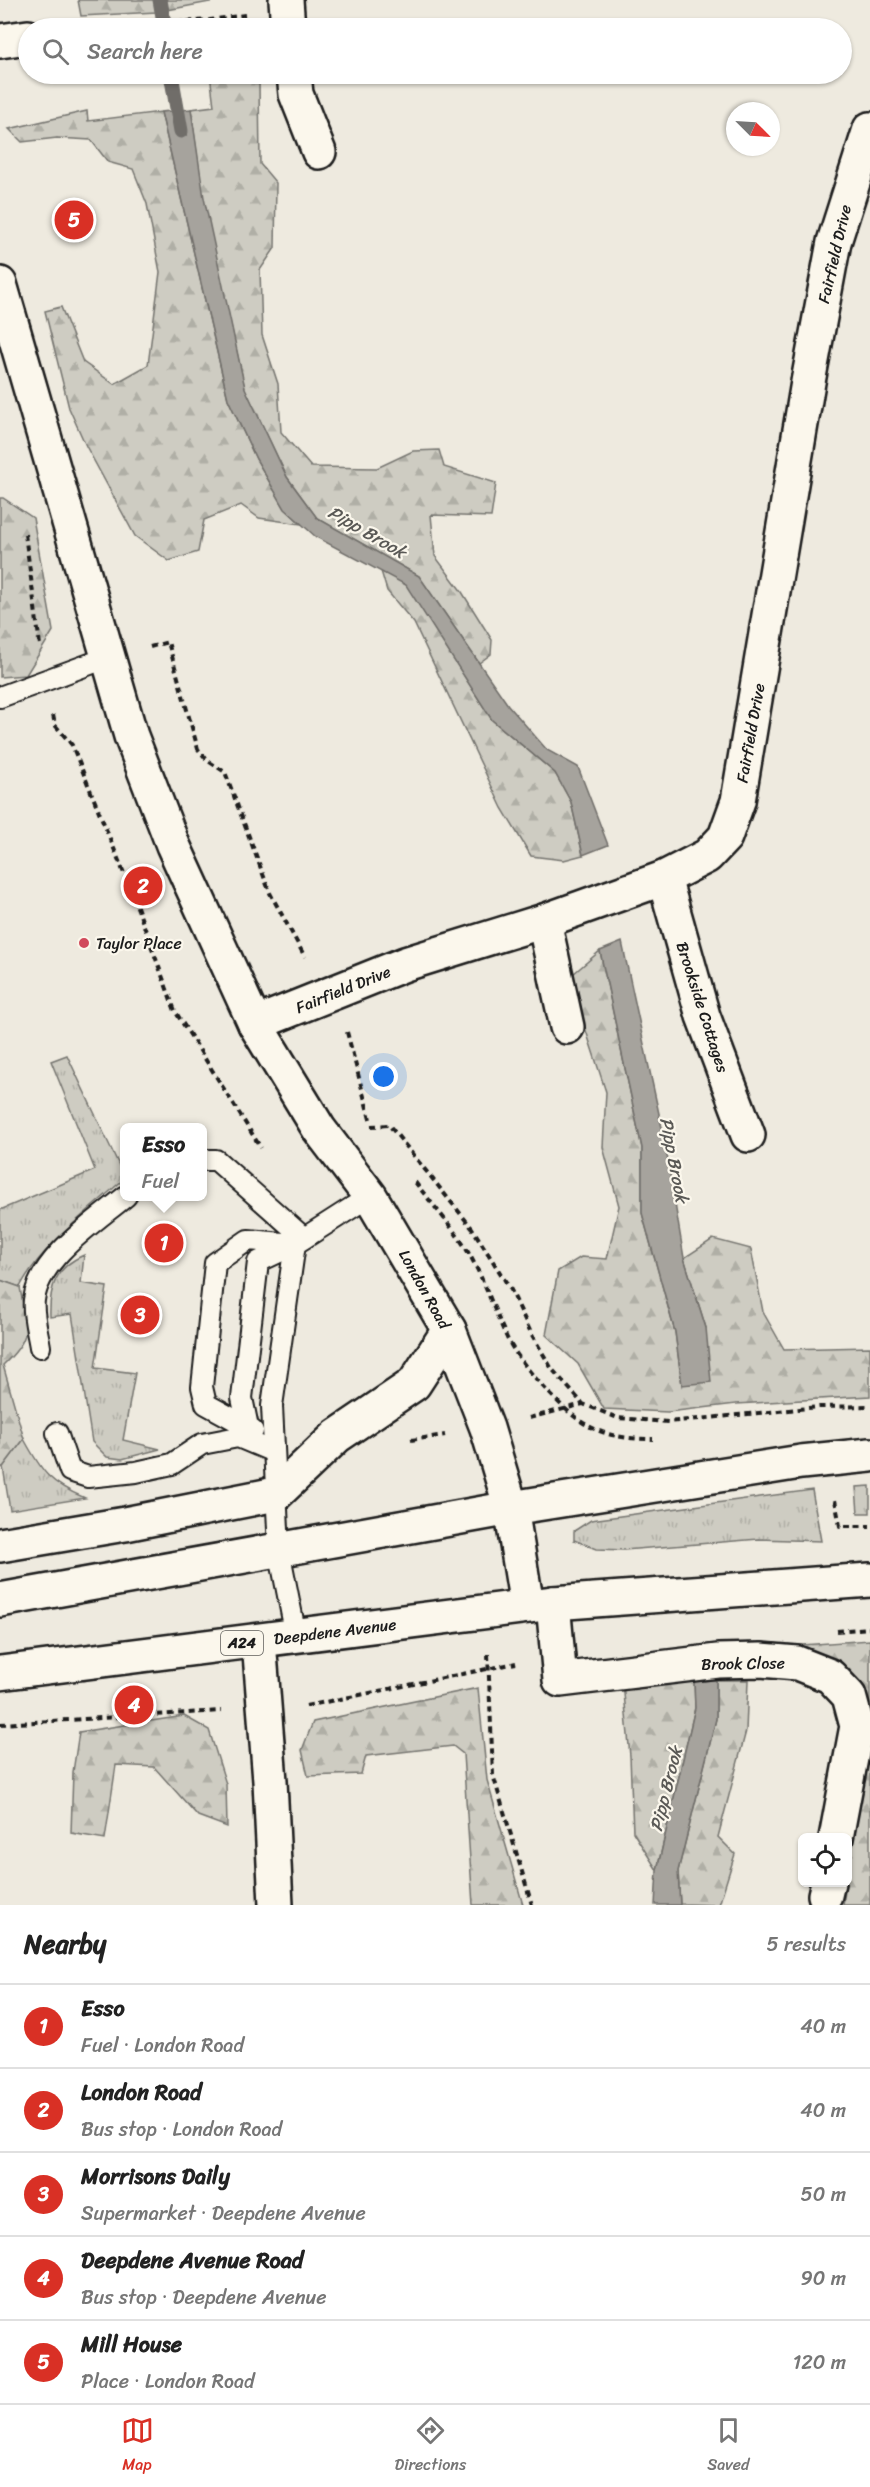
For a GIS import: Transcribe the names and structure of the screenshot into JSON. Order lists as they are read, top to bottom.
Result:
{
  "streets": {
    "main road": [
      "Fairfield Drive",
      "Brookside Cottages",
      "London Road",
      "Deepdene Avenue",
      "A24",
      "Brook Close"
    ]
  },
  "crossings": [
    ["Fairfield Drive", "Brookside Cottages"],
    ["Fairfield Drive", "London Road"],
    ["London Road", "Deepdene Avenue"],
    ["London Road", "A24"],
    ["London Road", "Brook Close"],
    ["Deepdene Avenue", "A24"],
    ["Deepdene Avenue", "Brook Close"],
    ["A24", "Brook Close"]
  ],
  "water": ["Pipp Brook"],
  "places": ["Taylor Place"],
  "north": "bottom right",
  "page": {
    "search": "Search here",
    "pins": [
      "5",
      "2",
      "1",
      "3",
      "4"
    ],
    "popup": ["Esso", "Fuel"],
    "heading": ["Nearby", "5 results"],
    "list": [
      {
        "mark": "1",
        "name": "Esso",
        "note": "Fuel · London Road",
        "value": "40 m"
      },
      {
        "mark": "2",
        "name": "London Road",
        "note": "Bus stop · London Road",
        "value": "40 m"
      },
      {
        "mark": "3",
        "name": "Morrisons Daily",
        "note": "Supermarket · Deepdene Avenue",
        "value": "50 m"
      },
      {
        "mark": "4",
        "name": "Deepdene Avenue Road",
        "note": "Bus stop · Deepdene Avenue",
        "value": "90 m"
      },
      {
        "mark": "5",
        "name": "Mill House",
        "note": "Place · London Road",
        "value": "120 m"
      }
    ],
    "nav": ["Map", "Directions", "Saved"]
  }
}
